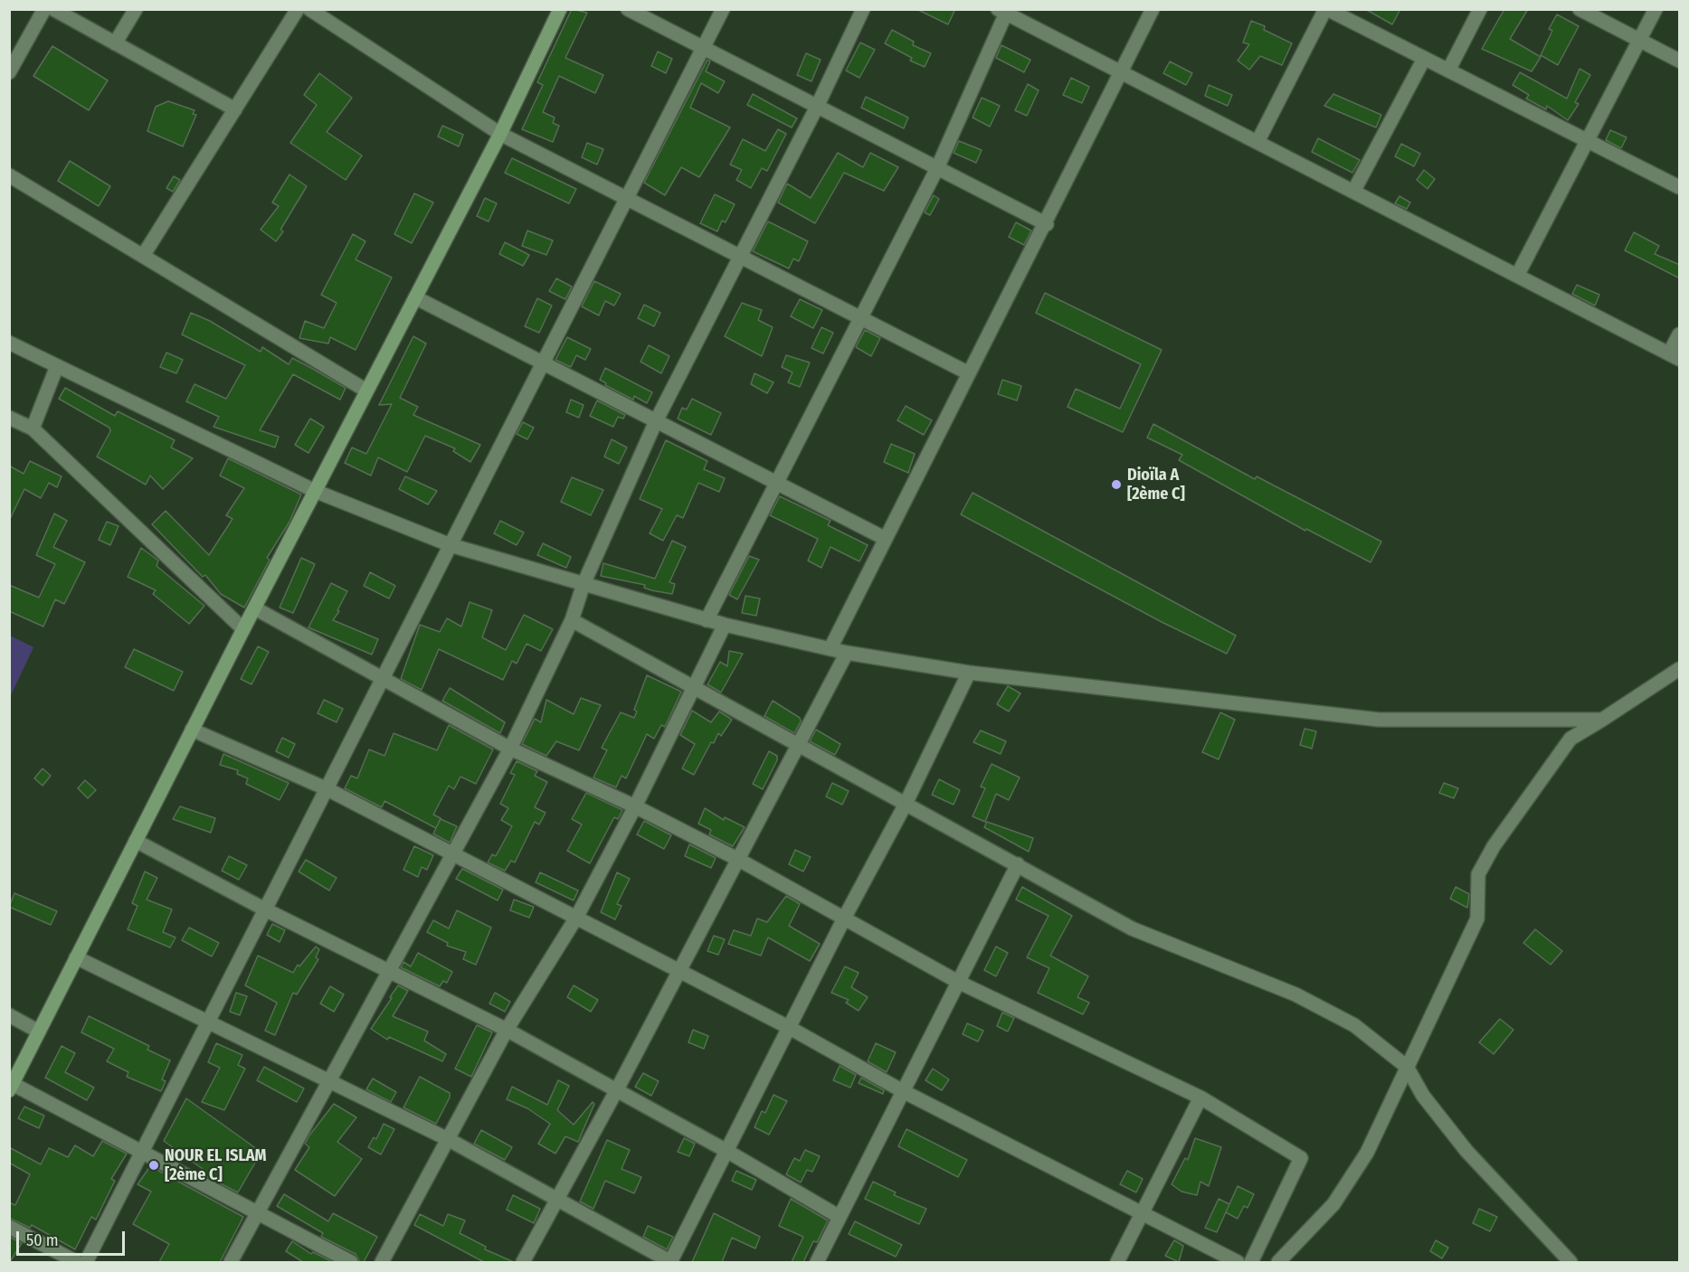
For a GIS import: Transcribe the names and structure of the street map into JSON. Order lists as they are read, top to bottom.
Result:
{
  "places": ["Dioïla A [2ème C]", "NOUR EL ISLAM [2ème C]"],
  "scale_bar": "50 m"
}
